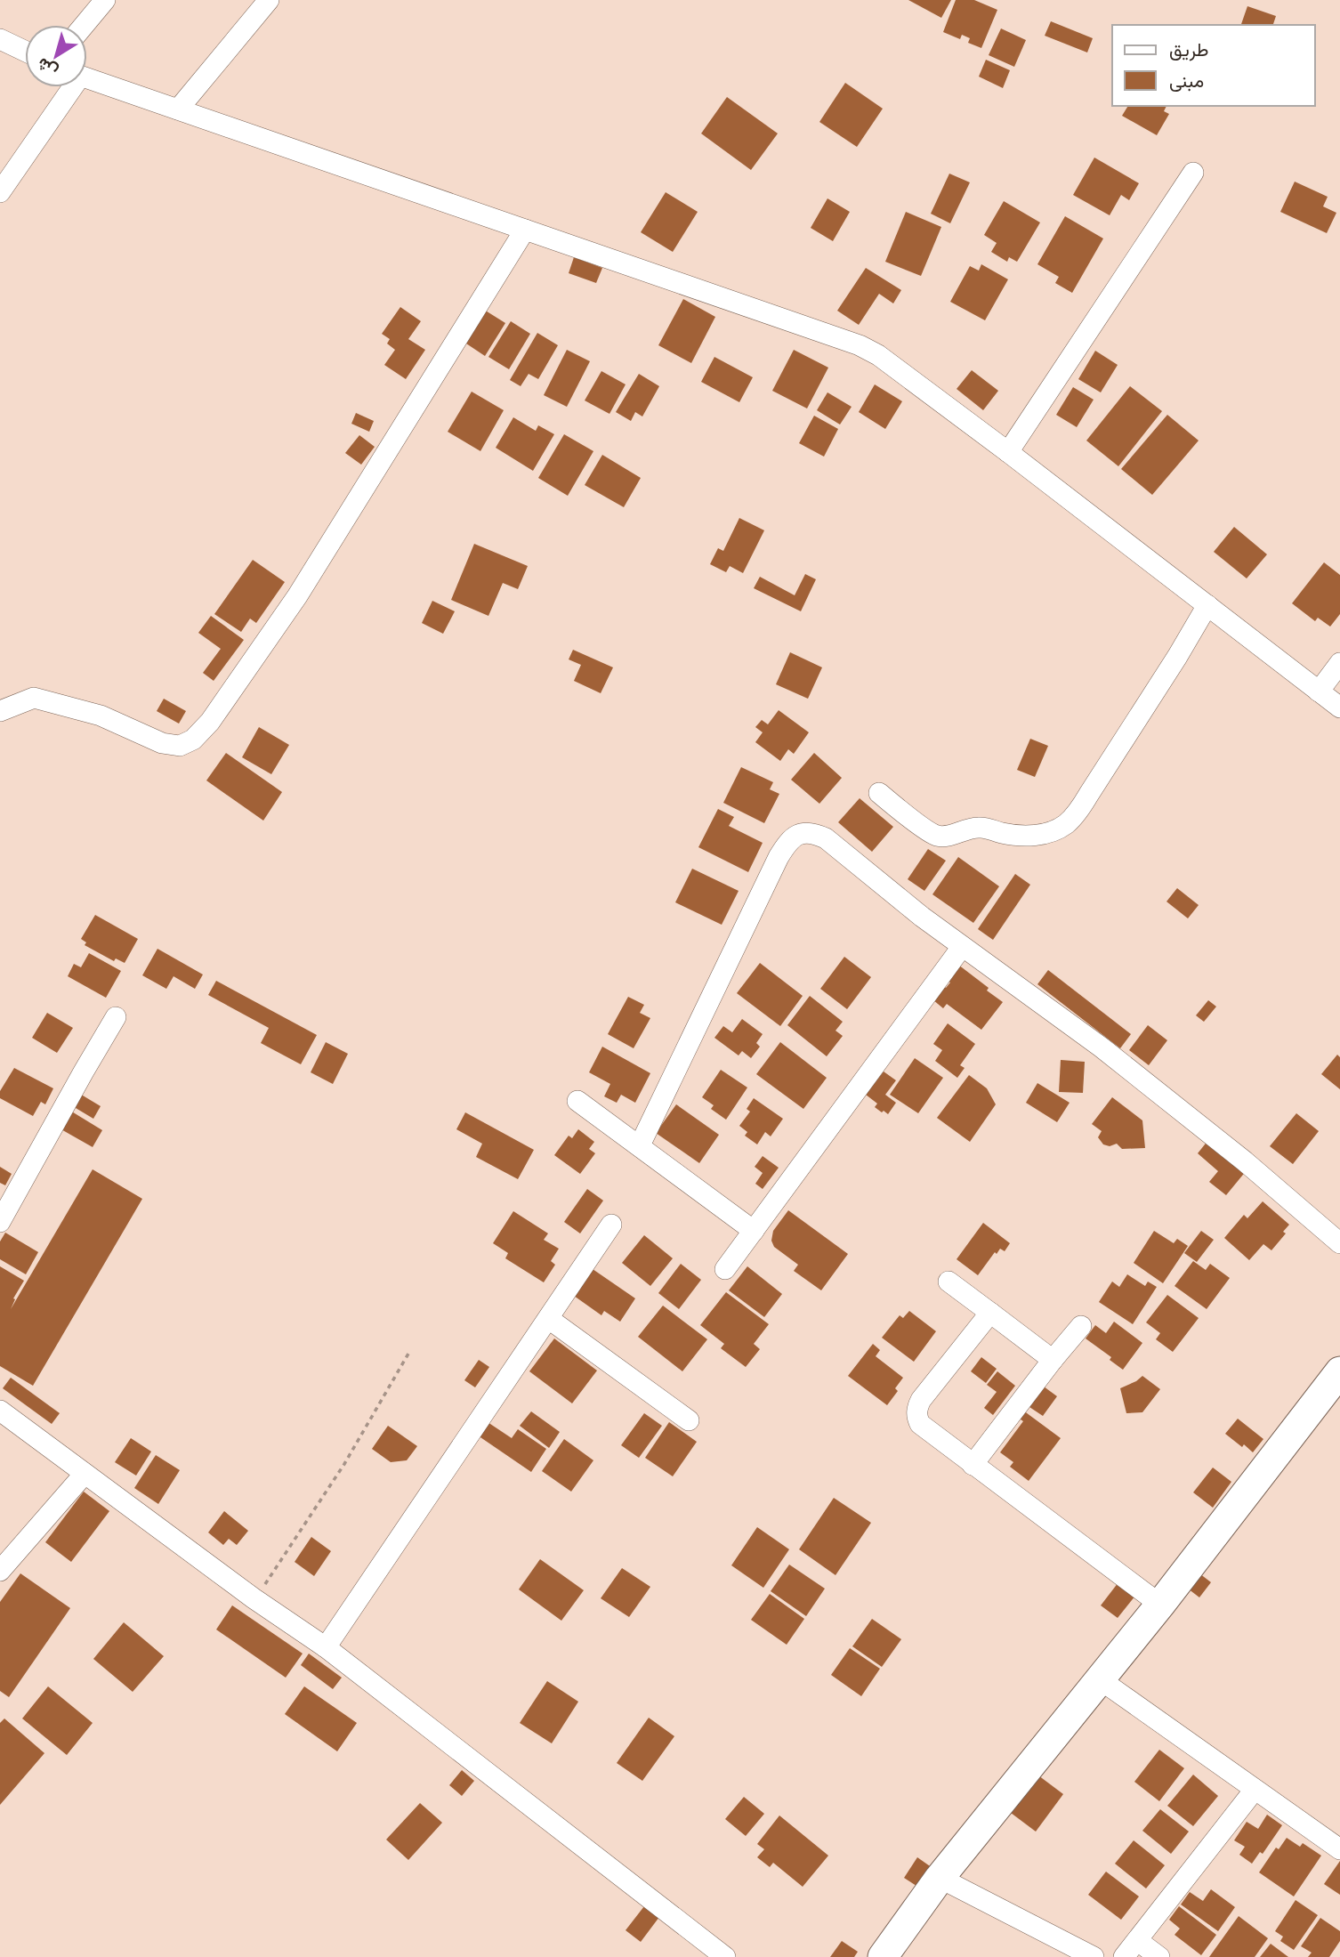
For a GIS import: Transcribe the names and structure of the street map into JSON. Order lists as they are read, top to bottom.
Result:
{
  "legend": ["طريق", "مبنى"],
  "north": "bottom left"
}
